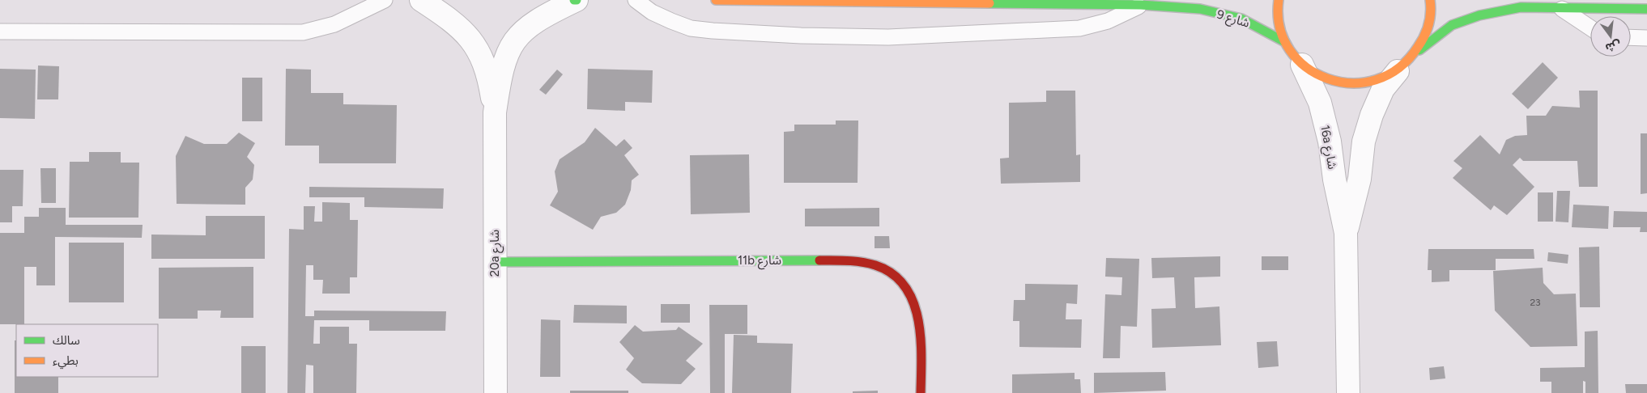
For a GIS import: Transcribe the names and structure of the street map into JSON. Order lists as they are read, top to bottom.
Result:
{
  "streets": {
    "street": [
      "شارع 9",
      "16a شارع",
      "20a شارع",
      "11b شارع"
    ]
  },
  "crossings": [
    ["20a شارع", "11b شارع"]
  ],
  "house_numbers": ["23"],
  "legend": ["سالك", "بطيء"],
  "north": "bottom"
}
